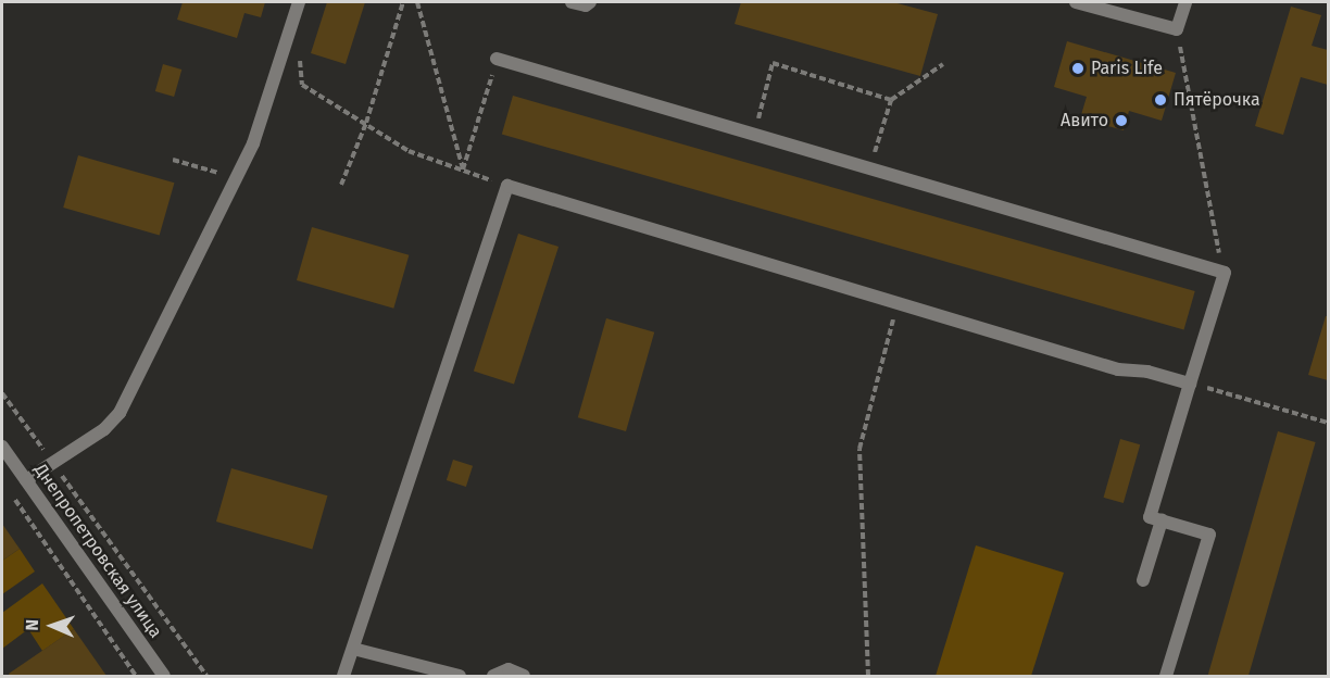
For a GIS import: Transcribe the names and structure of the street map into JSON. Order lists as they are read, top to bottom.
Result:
{
  "streets": {
    "street": ["Днепропетровская улица"]
  },
  "places": ["Paris Life", "Пятёрочка", "Авито"],
  "north": "left"
}
